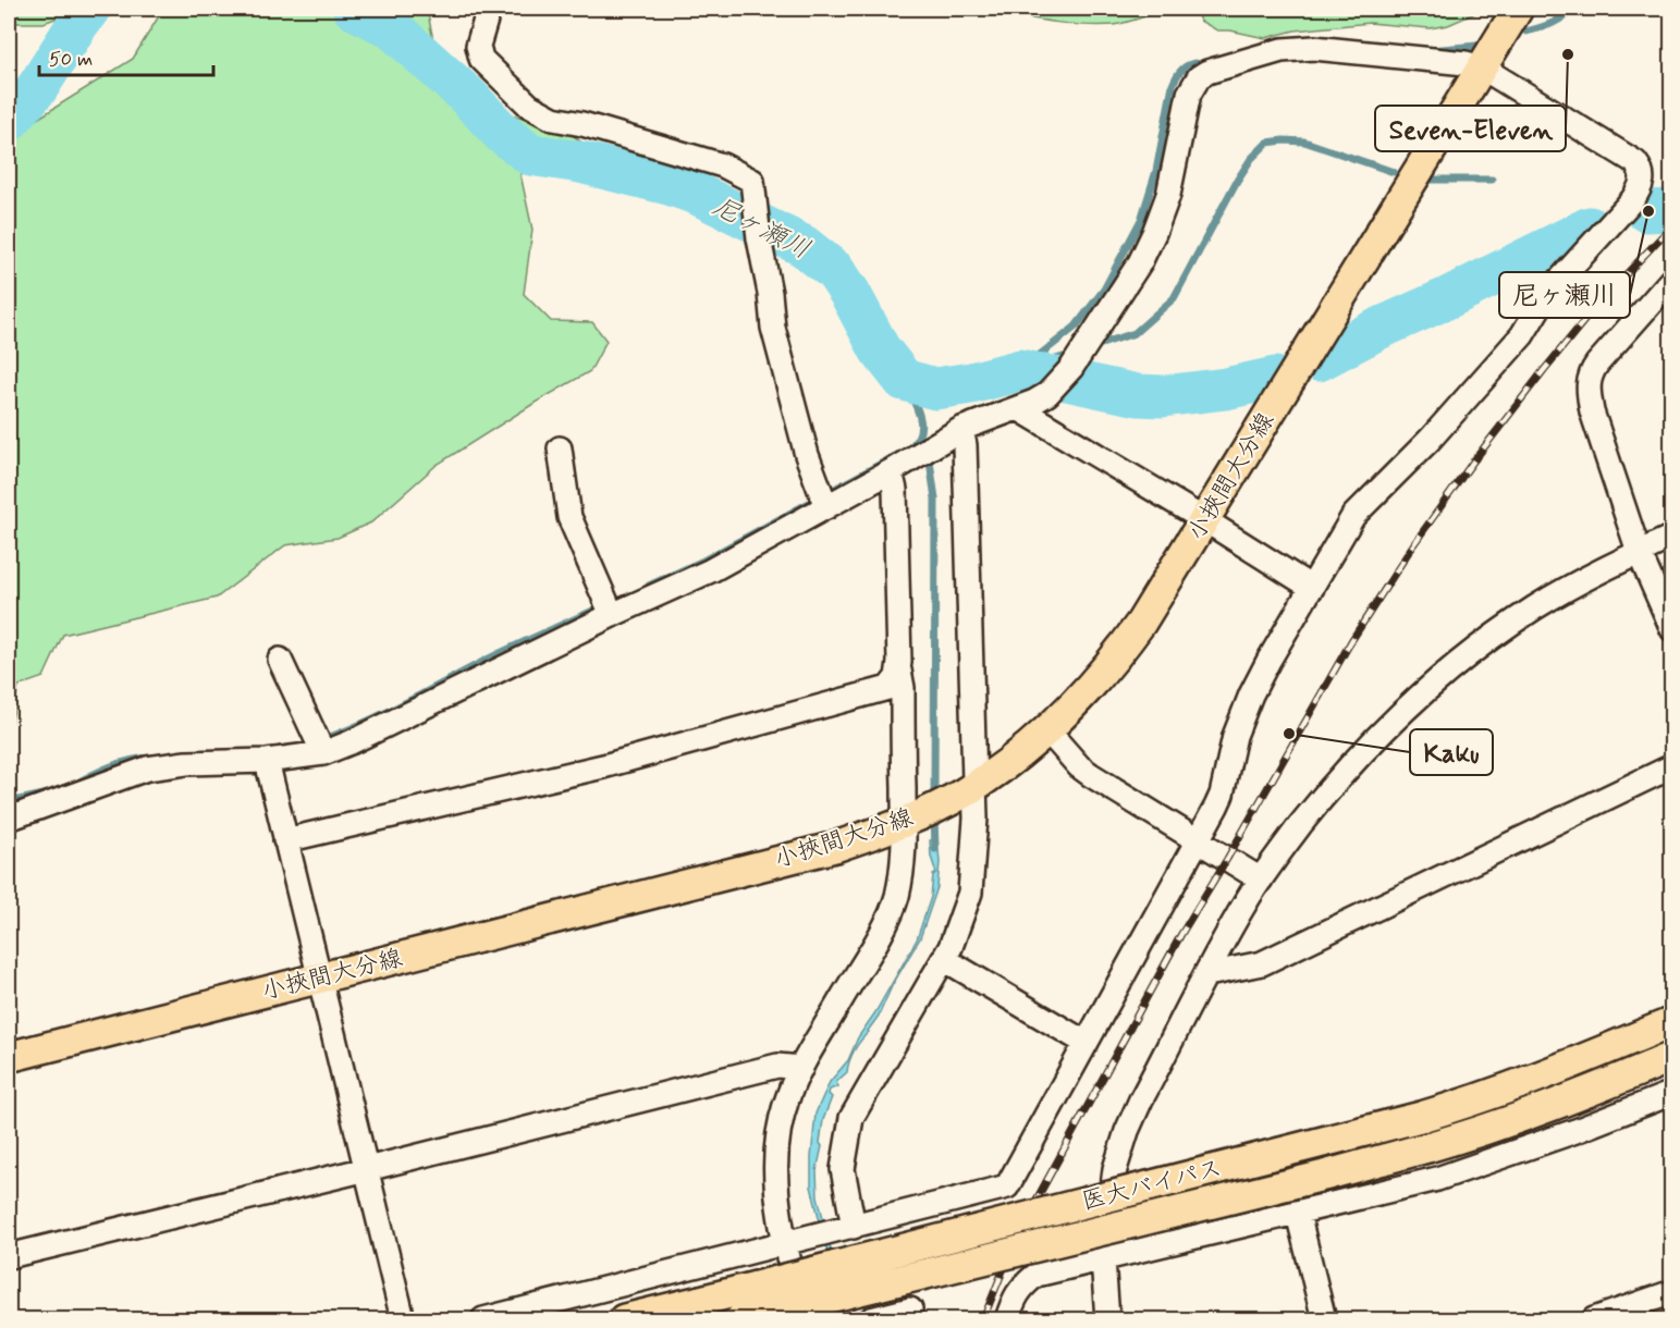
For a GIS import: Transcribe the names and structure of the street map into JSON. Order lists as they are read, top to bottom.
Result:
{
  "streets": {
    "main road": ["小挾間大分線", "医大バイパス"]
  },
  "water": ["尼ヶ瀬川"],
  "places": ["Seven-Eleven", "尼ヶ瀬川", "Kaku"],
  "scale_bar": "50 m"
}
